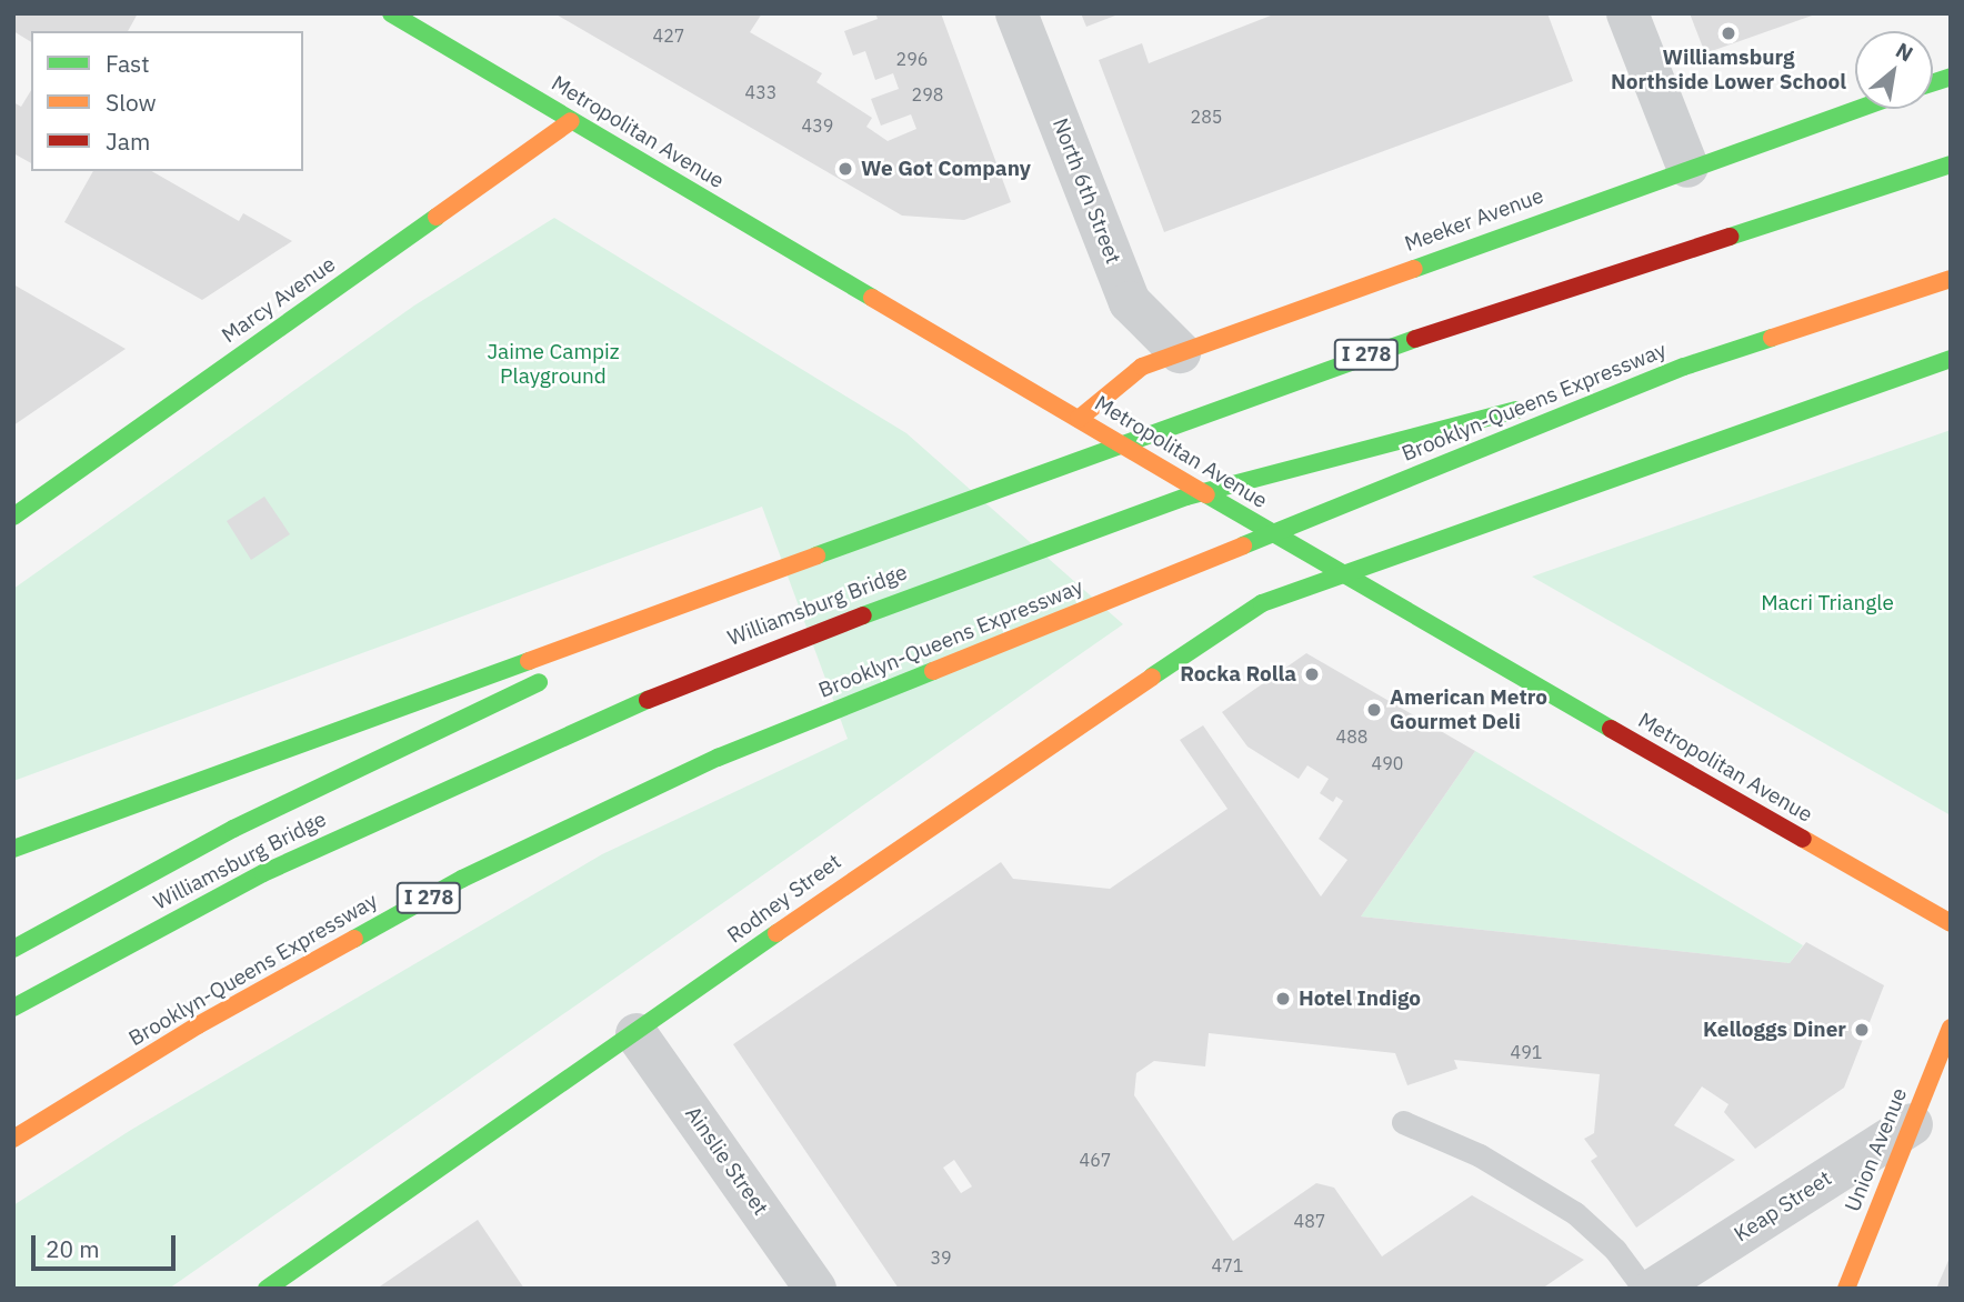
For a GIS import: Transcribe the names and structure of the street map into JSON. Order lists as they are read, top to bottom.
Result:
{
  "streets": {
    "main road": [
      "Metropolitan Avenue",
      "Meeker Avenue",
      "Marcy Avenue",
      "I 278",
      "Brooklyn-Queens Expressway",
      "Williamsburg Bridge",
      "Rodney Street",
      "Union Avenue"
    ],
    "street": ["North 6th Street", "Ainslie Street", "Keap Street"]
  },
  "crossings": [
    ["Metropolitan Avenue", "Meeker Avenue"],
    ["Metropolitan Avenue", "Marcy Avenue"],
    ["Metropolitan Avenue", "Rodney Street"],
    ["North 6th Street", "Meeker Avenue"],
    ["I 278", "Williamsburg Bridge"],
    ["Brooklyn-Queens Expressway", "Williamsburg Bridge"],
    ["Rodney Street", "Ainslie Street"],
    ["Union Avenue", "Keap Street"]
  ],
  "parks": ["Jaime Campiz Playground", "Macri Triangle"],
  "places": [
    "Williamsburg Northside Lower School",
    "We Got Company",
    "Rocka Rolla",
    "American Metro Gourmet Deli",
    "Hotel Indigo",
    "Kelloggs Diner"
  ],
  "house_numbers": [
    "427",
    "296",
    "433",
    "298",
    "285",
    "439",
    "488",
    "490",
    "491",
    "467",
    "487",
    "39",
    "471"
  ],
  "legend": ["Fast", "Slow", "Jam"],
  "scale_bar": "20 m",
  "north": "top right"
}
